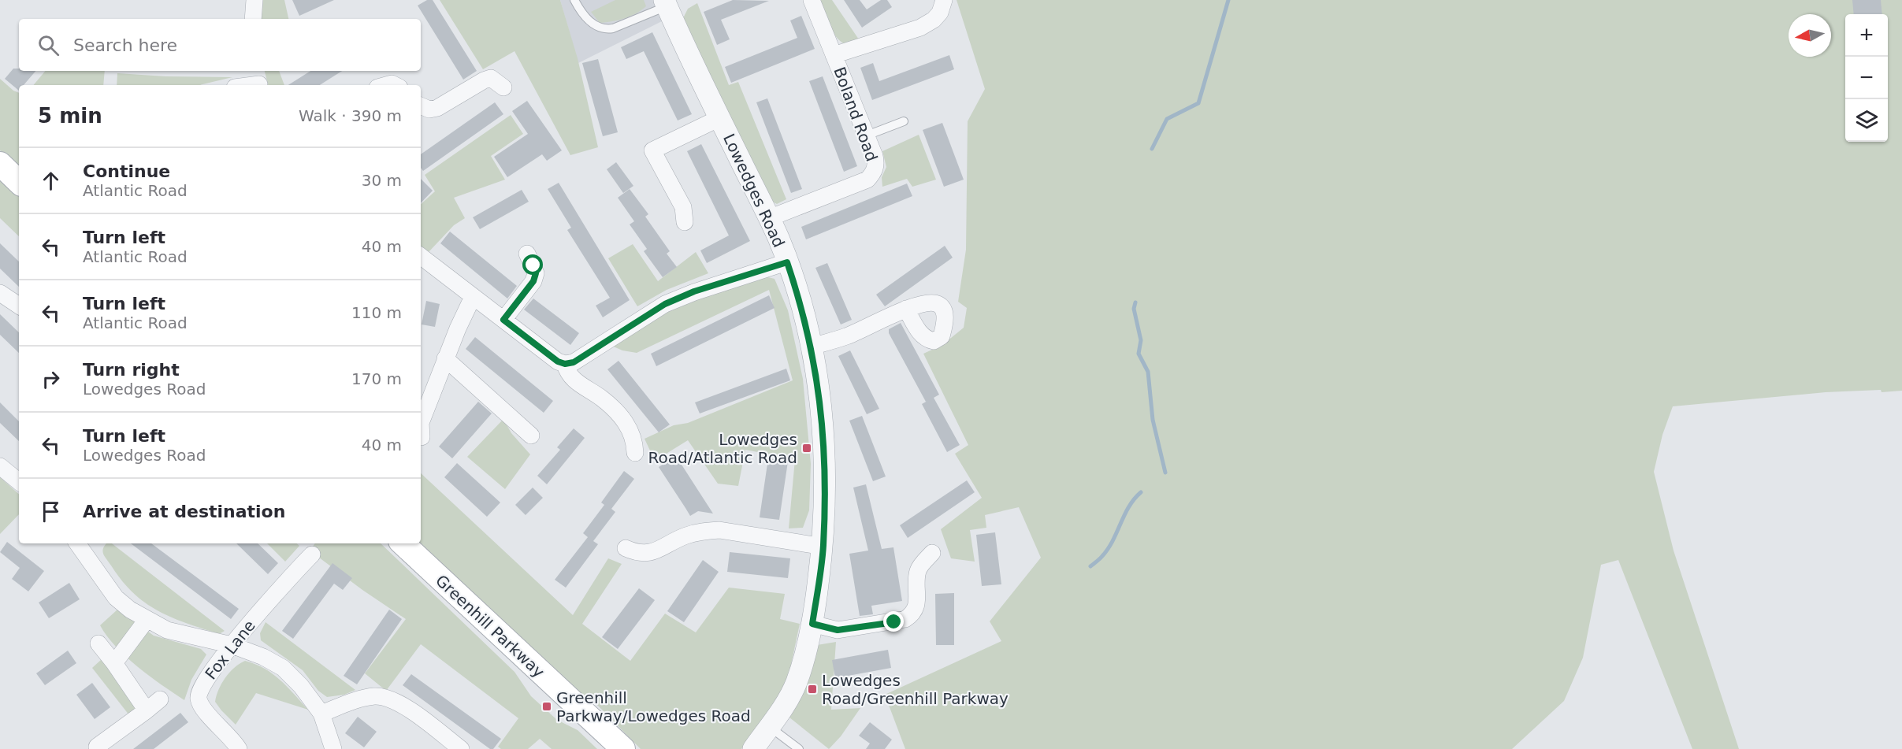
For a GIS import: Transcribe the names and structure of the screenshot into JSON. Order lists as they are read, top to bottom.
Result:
{
  "streets": {
    "main road": ["Greenhill Parkway"],
    "street": ["Boland Road", "Lowedges Road", "Fox Lane"]
  },
  "crossings": [
    ["Boland Road", "Lowedges Road"]
  ],
  "places": {
    "transit": ["Lowedges Road/Atlantic Road", "Lowedges Road/Greenhill Parkway", "Greenhill Parkway/Lowedges Road"]
  },
  "north": "left",
  "page": {
    "map_buttons": ["+", "−"],
    "search": "Search here",
    "heading": ["5 min", "Walk · 390 m"],
    "list": [
      ["Continue", "Atlantic Road", "30 m"],
      ["Turn left", "Atlantic Road", "40 m"],
      ["Turn left", "Atlantic Road", "110 m"],
      ["Turn right", "Lowedges Road", "170 m"],
      ["Turn left", "Lowedges Road", "40 m"],
      "Arrive at destination"
    ]
  }
}
